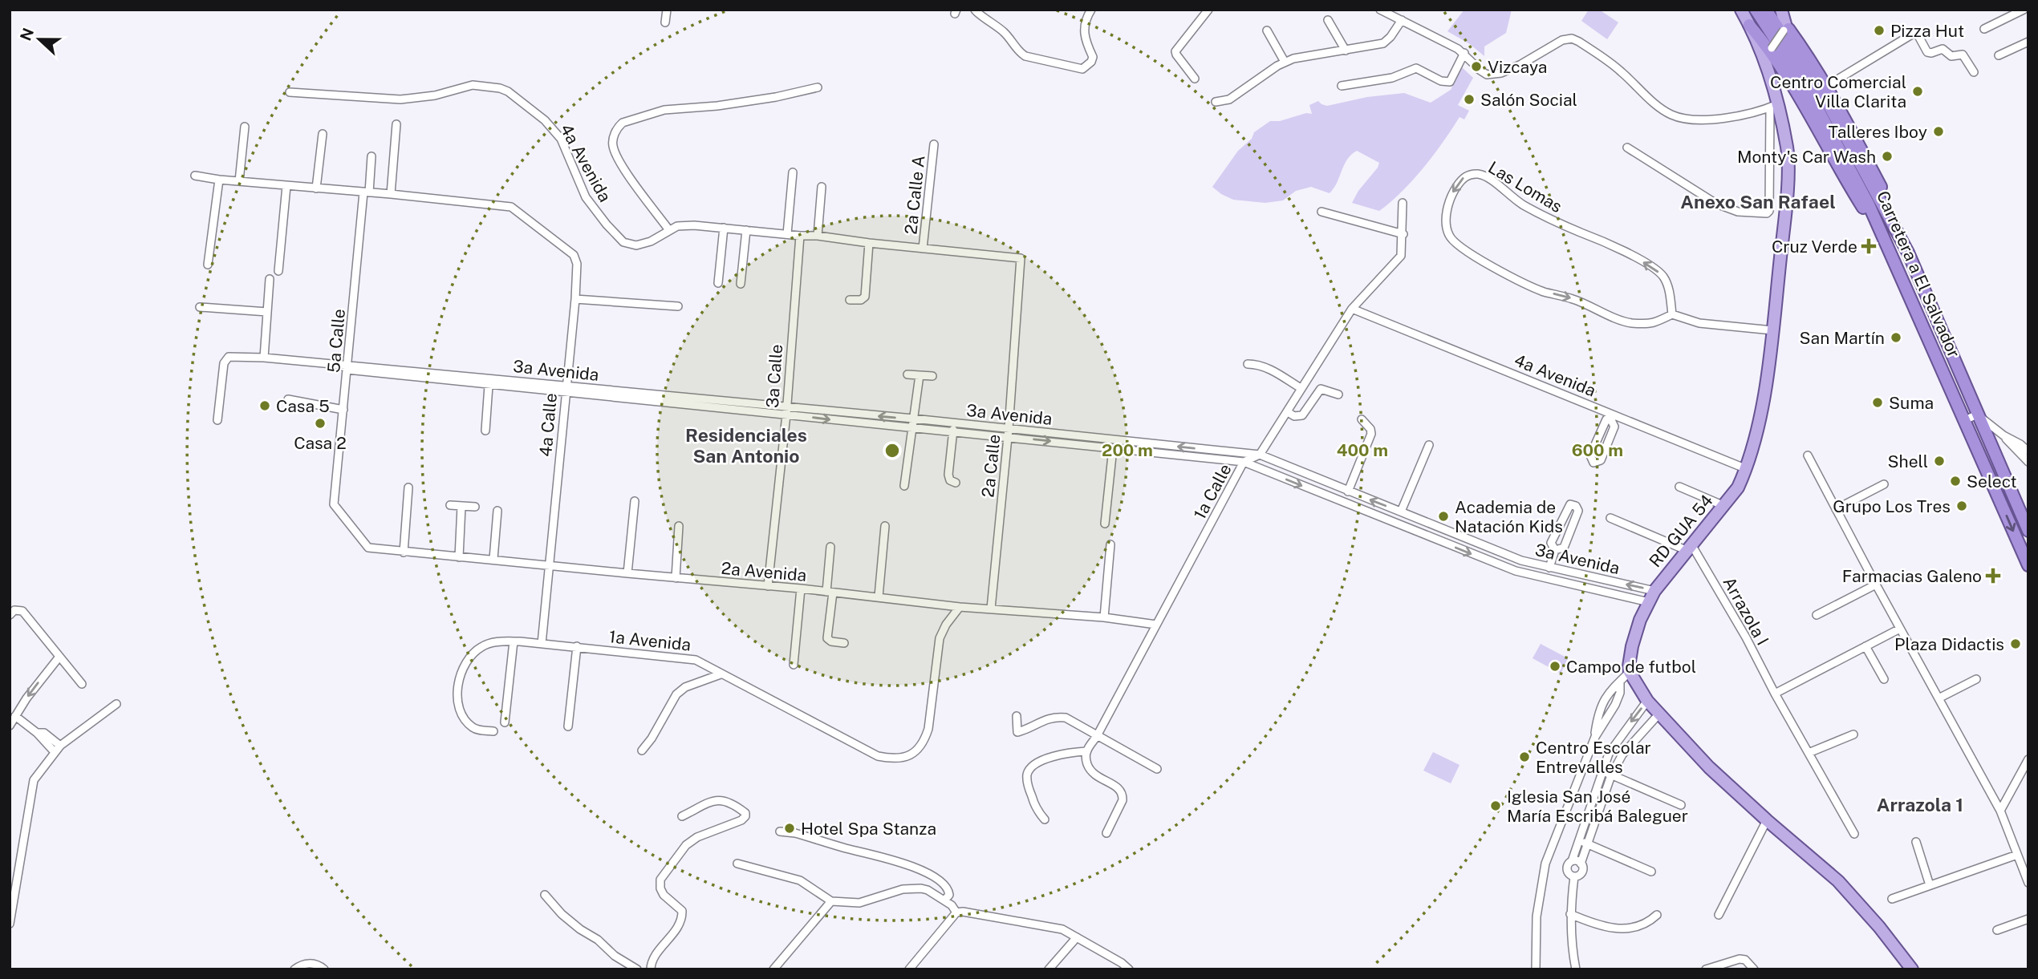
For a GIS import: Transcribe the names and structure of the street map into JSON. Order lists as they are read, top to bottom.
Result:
{
  "streets": {
    "highway": ["Carretera a El Salvador"],
    "main road": ["RD GUA 54"],
    "street": [
      "4a Avenida",
      "Las Lomas",
      "2a Calle A",
      "5a Calle",
      "3a Avenida",
      "3a Calle",
      "4a Calle",
      "2a Calle",
      "1a Calle",
      "2a Avenida",
      "Arrazola I",
      "1a Avenida"
    ]
  },
  "crossings": [
    ["4a Avenida", "2a Calle A"],
    ["4a Avenida", "3a Calle"],
    ["4a Avenida", "2a Calle"],
    ["4a Avenida", "RD GUA 54"],
    ["5a Calle", "3a Avenida"],
    ["5a Calle", "2a Avenida"],
    ["3a Avenida", "3a Calle"],
    ["3a Avenida", "4a Calle"],
    ["3a Avenida", "2a Calle"],
    ["3a Avenida", "1a Calle"],
    ["3a Avenida", "RD GUA 54"],
    ["3a Calle", "2a Avenida"],
    ["4a Calle", "2a Avenida"],
    ["4a Calle", "1a Avenida"],
    ["2a Calle", "2a Avenida"],
    ["1a Calle", "2a Avenida"],
    ["RD GUA 54", "Arrazola I"],
    ["2a Avenida", "1a Avenida"]
  ],
  "districts": ["Anexo San Rafael", "Residenciales San Antonio", "Arrazola 1"],
  "places": {
    "other": [
      "Pizza Hut",
      "Vizcaya",
      "Centro Comercial Villa Clarita",
      "Salón Social",
      "Talleres Iboy",
      "Monty's Car Wash",
      "San Martín",
      "Suma",
      "Casa 5",
      "Casa 2",
      "Shell",
      "Select",
      "Grupo Los Tres",
      "Academia de Natación Kids",
      "Plaza Didactis",
      "Campo de futbol",
      "Centro Escolar Entrevalles",
      "Iglesia San José María Escribá Baleguer",
      "Hotel Spa Stanza"
    ],
    "health": ["Cruz Verde", "Farmacias Galeno"]
  },
  "north": "left",
  "rings": ["200 m", "400 m", "600 m"]
}
